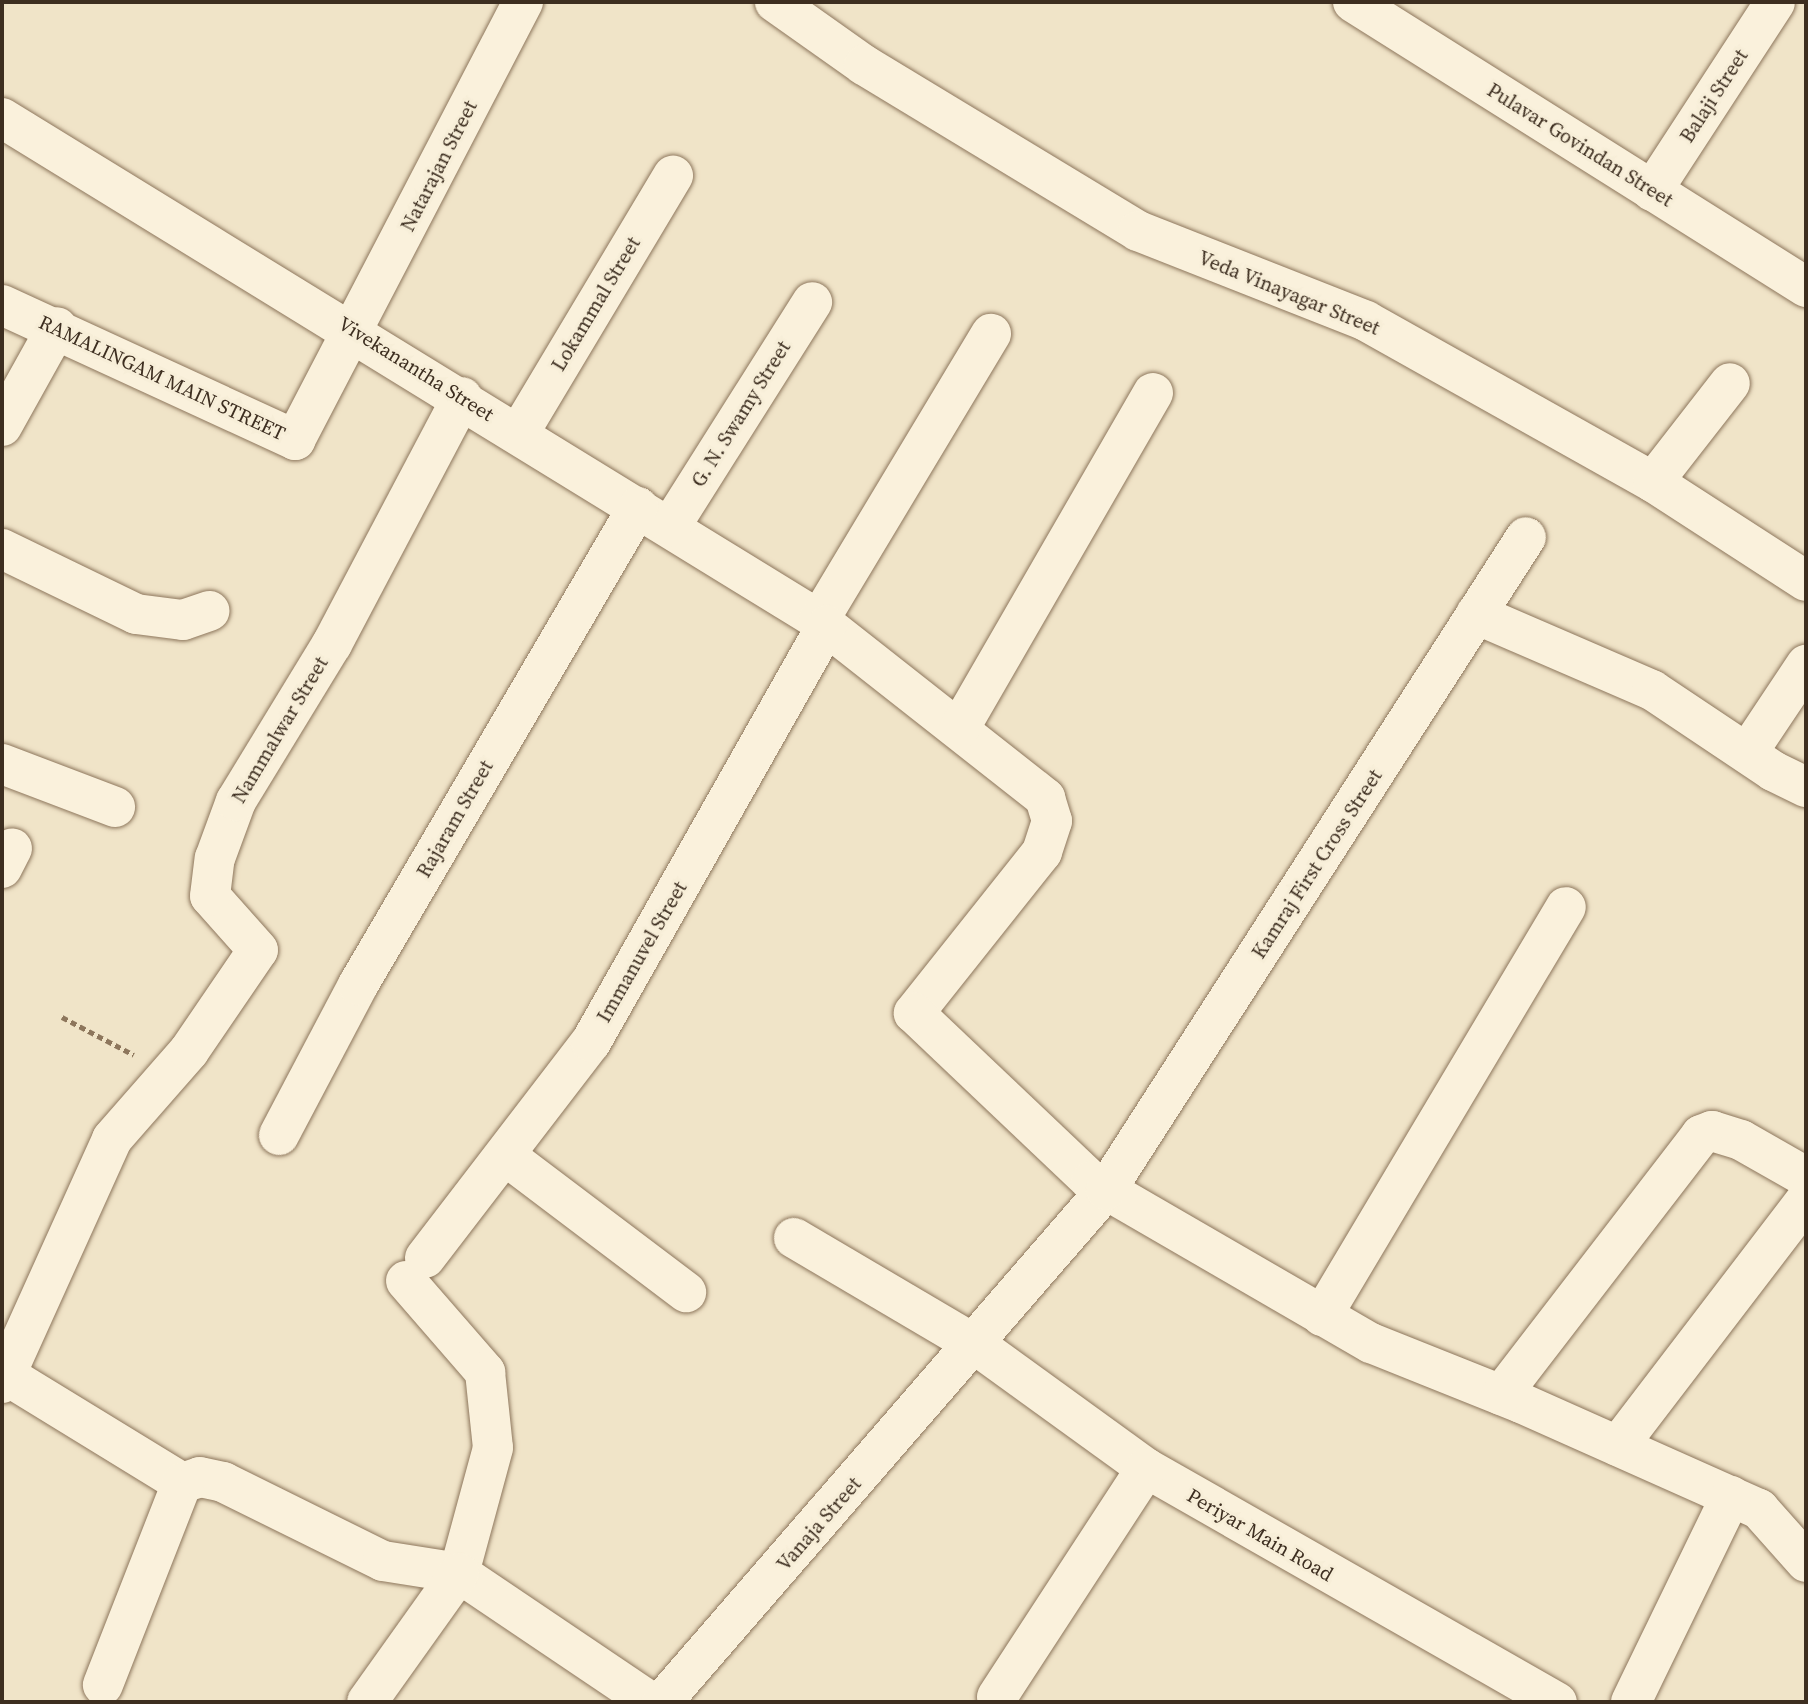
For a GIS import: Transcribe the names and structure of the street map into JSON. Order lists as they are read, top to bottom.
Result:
{
  "streets": {
    "street": [
      "Balaji Street",
      "Pulavar Govindan Street",
      "Natarajan Street",
      "Veda Vinayagar Street",
      "Lokammal Street",
      "Vivekanantha Street",
      "RAMALINGAM MAIN STREET",
      "G. N. Swamy Street",
      "Nammalwar Street",
      "Rajaram Street",
      "Kamraj First Cross Street",
      "Immanuvel Street",
      "Vanaja Street",
      "Periyar Main Road"
    ]
  },
  "crossings": [
    ["Balaji Street", "Pulavar Govindan Street"],
    ["Natarajan Street", "Vivekanantha Street"],
    ["Natarajan Street", "RAMALINGAM MAIN STREET"],
    ["Lokammal Street", "Vivekanantha Street"],
    ["Vivekanantha Street", "RAMALINGAM MAIN STREET"],
    ["Vivekanantha Street", "G. N. Swamy Street"],
    ["Vivekanantha Street", "Nammalwar Street"],
    ["Vivekanantha Street", "Rajaram Street"],
    ["Vivekanantha Street", "Kamraj First Cross Street"],
    ["Vivekanantha Street", "Immanuvel Street"],
    ["G. N. Swamy Street", "Rajaram Street"],
    ["Kamraj First Cross Street", "Vanaja Street"],
    ["Kamraj First Cross Street", "Periyar Main Road"],
    ["Vanaja Street", "Periyar Main Road"]
  ]
}
